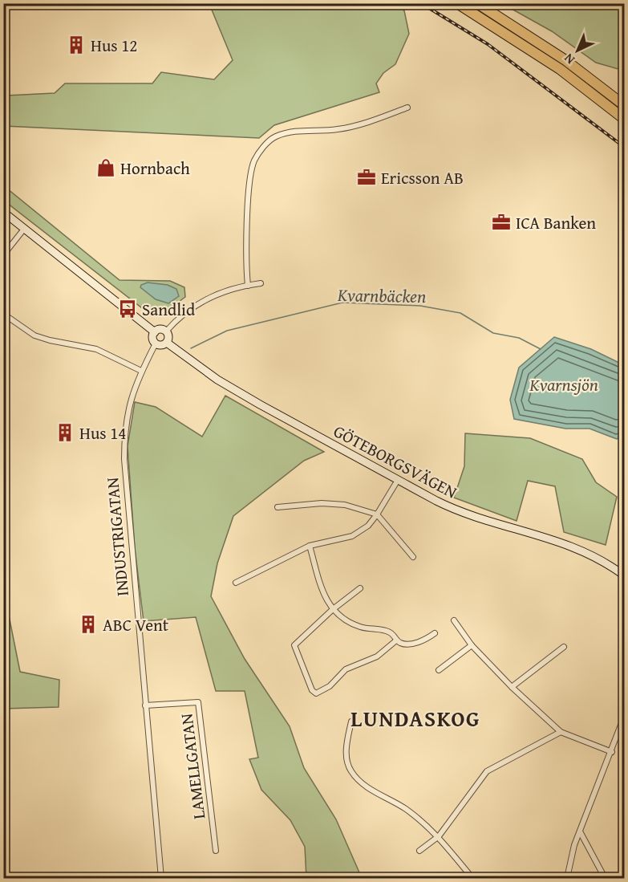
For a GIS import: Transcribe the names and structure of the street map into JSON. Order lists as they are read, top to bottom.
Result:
{
  "streets": {
    "street": ["GÖTEBORGSVÄGEN", "INDUSTRIGATAN", "LAMELLGATAN"]
  },
  "crossings": [
    ["GÖTEBORGSVÄGEN", "INDUSTRIGATAN"],
    ["INDUSTRIGATAN", "LAMELLGATAN"]
  ],
  "districts": ["LUNDASKOG"],
  "water": ["Kvarnbäcken", "Kvarnsjön"],
  "places": {
    "building": ["Hus 12", "Hus 14", "ABC Vent"],
    "shop": ["Hornbach"],
    "office": ["Ericsson AB", "ICA Banken"],
    "bus stop": ["Sandlid"]
  },
  "north": "bottom left"
}
